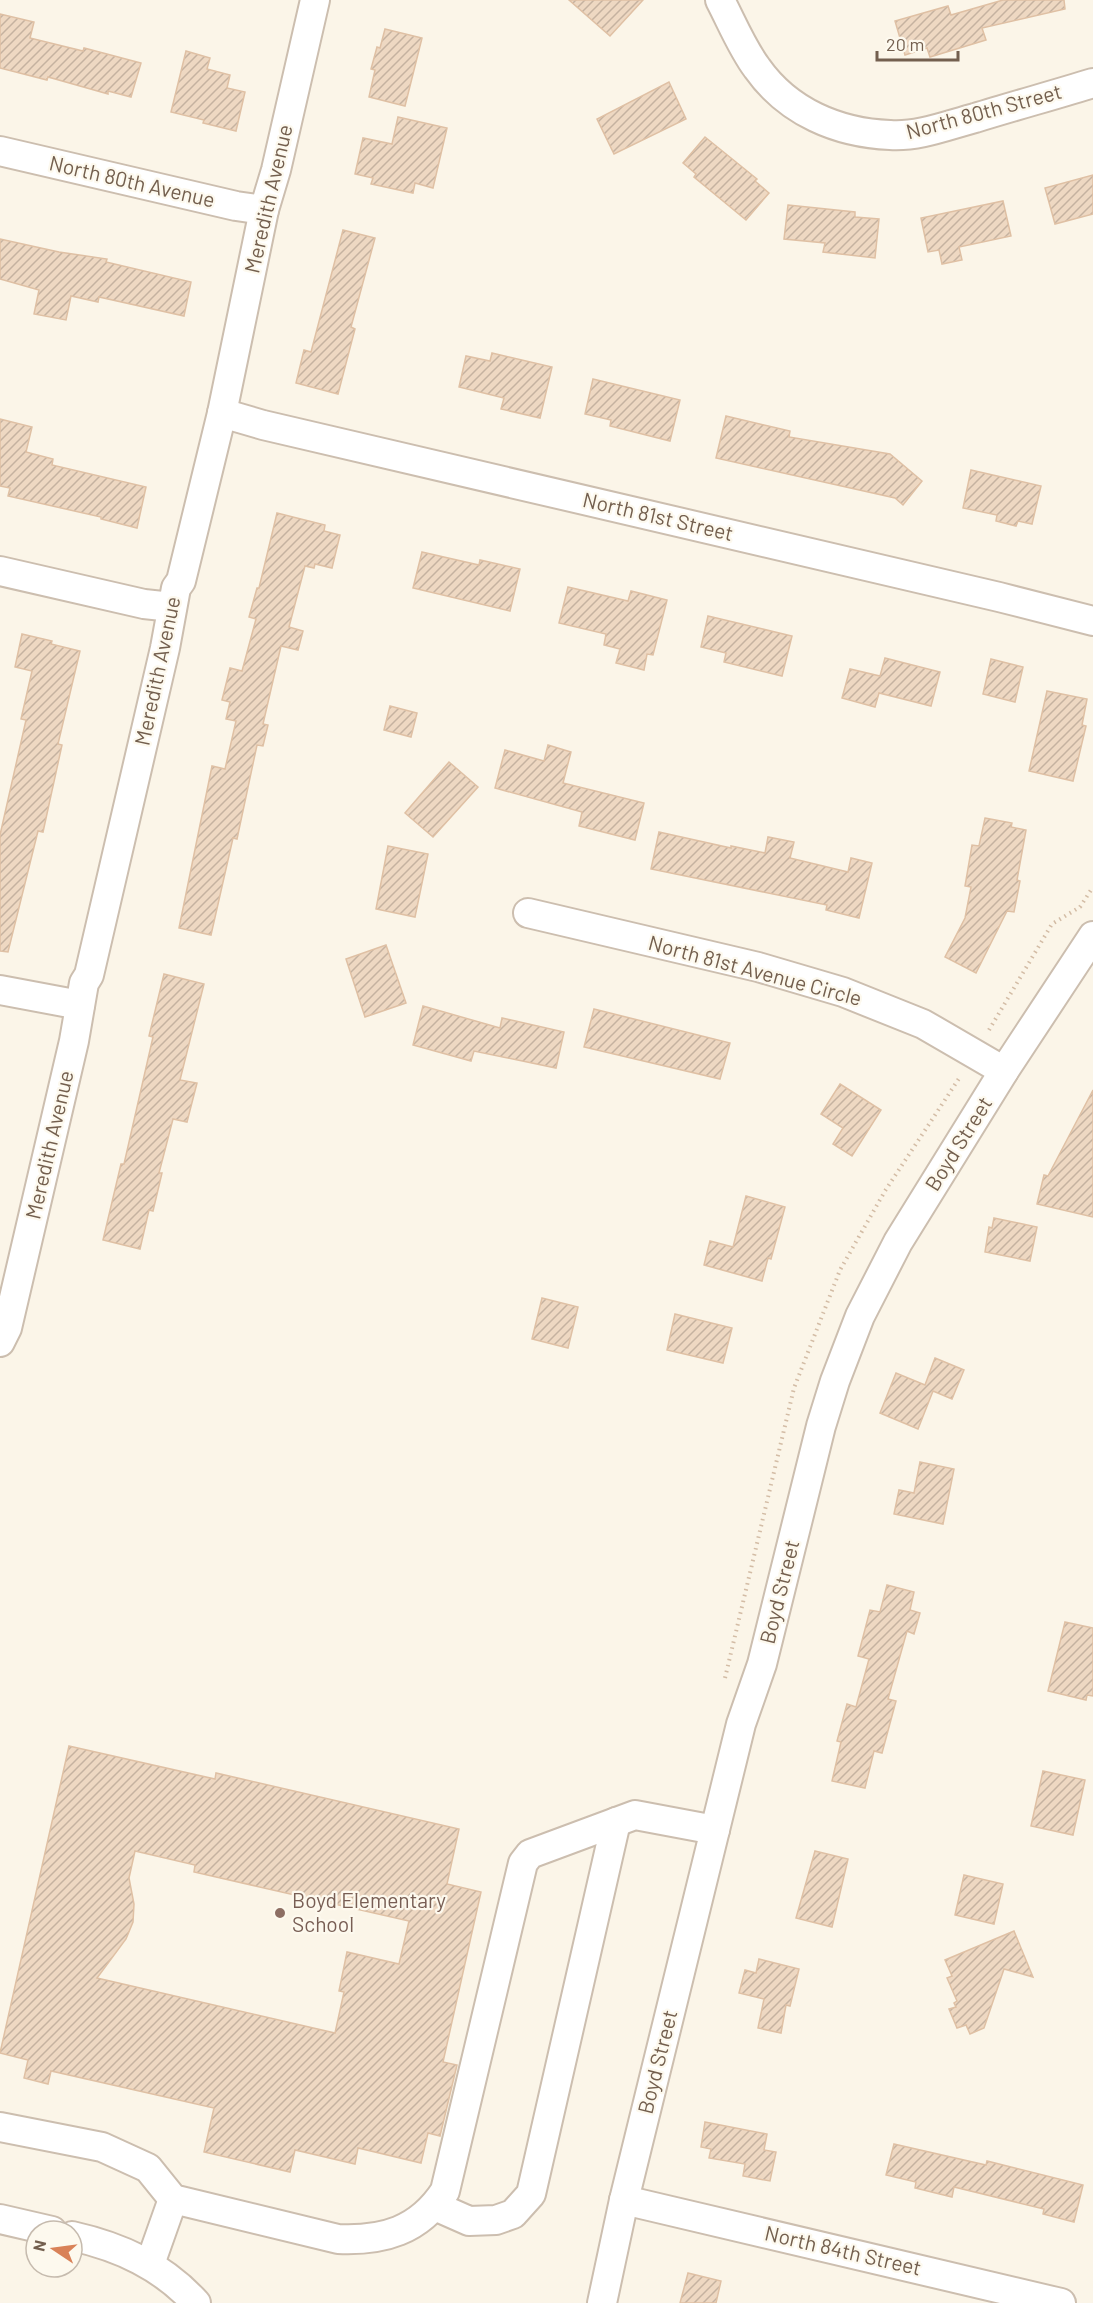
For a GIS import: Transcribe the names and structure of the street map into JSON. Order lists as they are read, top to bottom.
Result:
{
  "streets": {
    "street": [
      "North 80th Street",
      "North 80th Avenue",
      "Meredith Avenue",
      "North 81st Street",
      "North 81st Avenue Circle",
      "Boyd Street",
      "North 84th Street"
    ]
  },
  "crossings": [
    ["North 80th Avenue", "Meredith Avenue"],
    ["Meredith Avenue", "North 81st Street"],
    ["North 81st Avenue Circle", "Boyd Street"],
    ["Boyd Street", "North 84th Street"]
  ],
  "places": ["Boyd Elementary School"],
  "scale_bar": "20 m",
  "north": "left"
}
